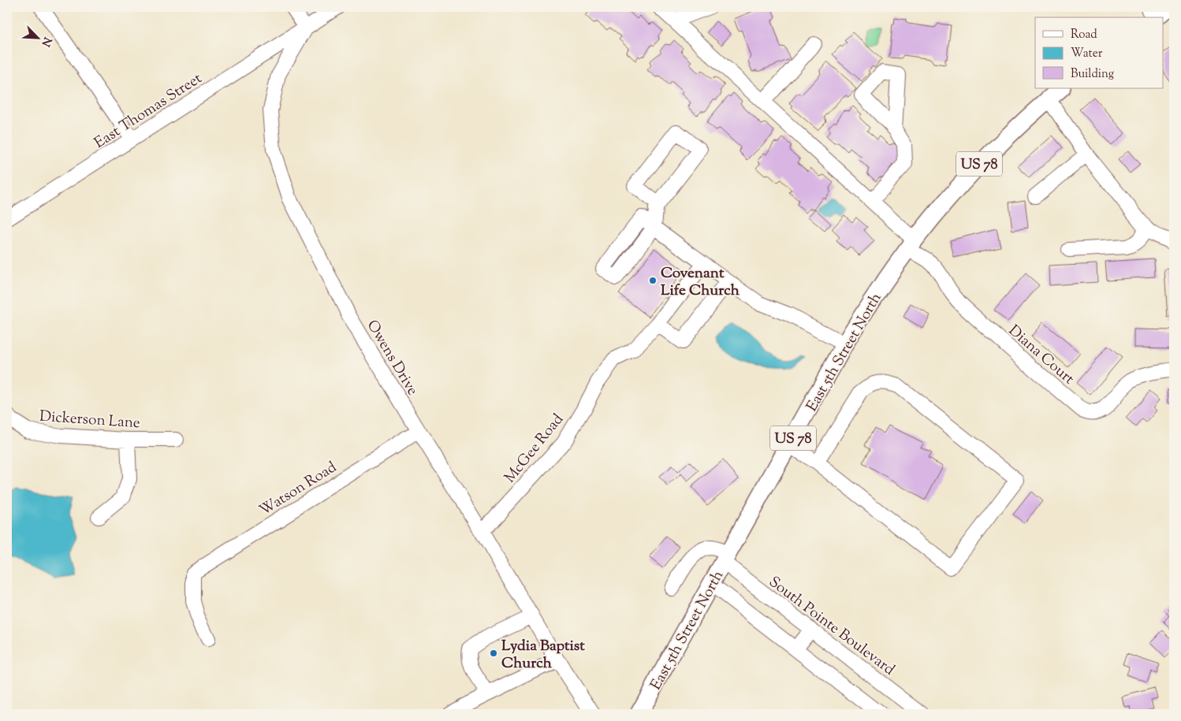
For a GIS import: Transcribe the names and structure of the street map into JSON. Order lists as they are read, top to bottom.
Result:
{
  "streets": {
    "main road": ["US 78", "East 5th Street North"],
    "street": [
      "East Thomas Street",
      "Diana Court",
      "Owens Drive",
      "Dickerson Lane",
      "McGee Road",
      "Watson Road",
      "South Pointe Boulevard"
    ]
  },
  "crossings": [
    ["East Thomas Street", "Owens Drive"],
    ["East 5th Street North", "Diana Court"],
    ["East 5th Street North", "South Pointe Boulevard"],
    ["Owens Drive", "McGee Road"],
    ["Owens Drive", "Watson Road"]
  ],
  "places": ["Covenant Life Church", "Lydia Baptist Church"],
  "legend": ["Road", "Water", "Building"],
  "north": "bottom right"
}
